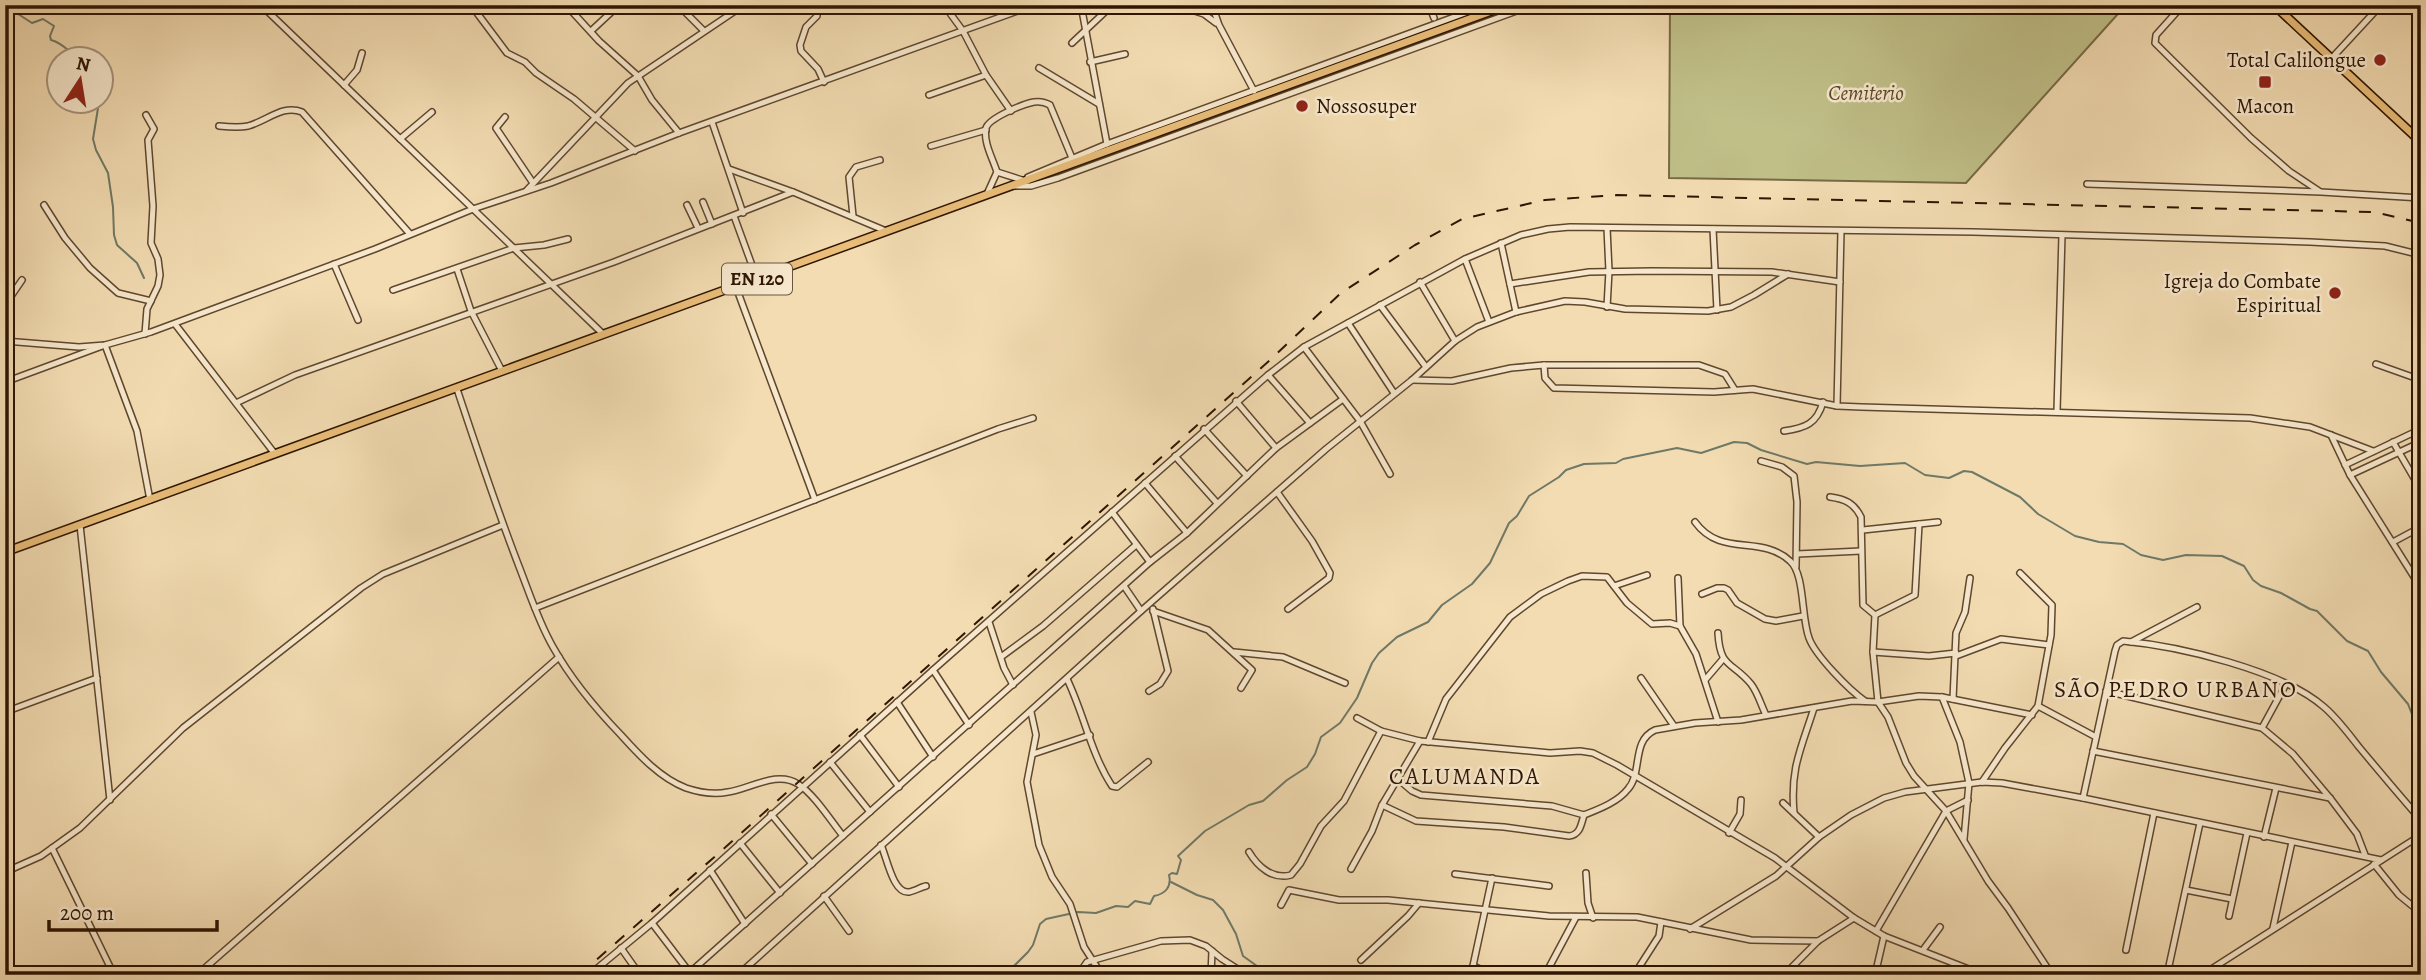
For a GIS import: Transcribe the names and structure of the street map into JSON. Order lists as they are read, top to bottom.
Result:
{
  "streets": {
    "main road": ["EN 120"]
  },
  "districts": ["SÃO PEDRO URBANO", "CALUMANDA"],
  "parks": ["Cemiterio"],
  "places": {
    "other": ["Total Calilongue", "Nossosuper", "Igreja do Combate Espiritual"],
    "transit": ["Macon"]
  },
  "scale_bar": "200 m",
  "north": "top"
}
